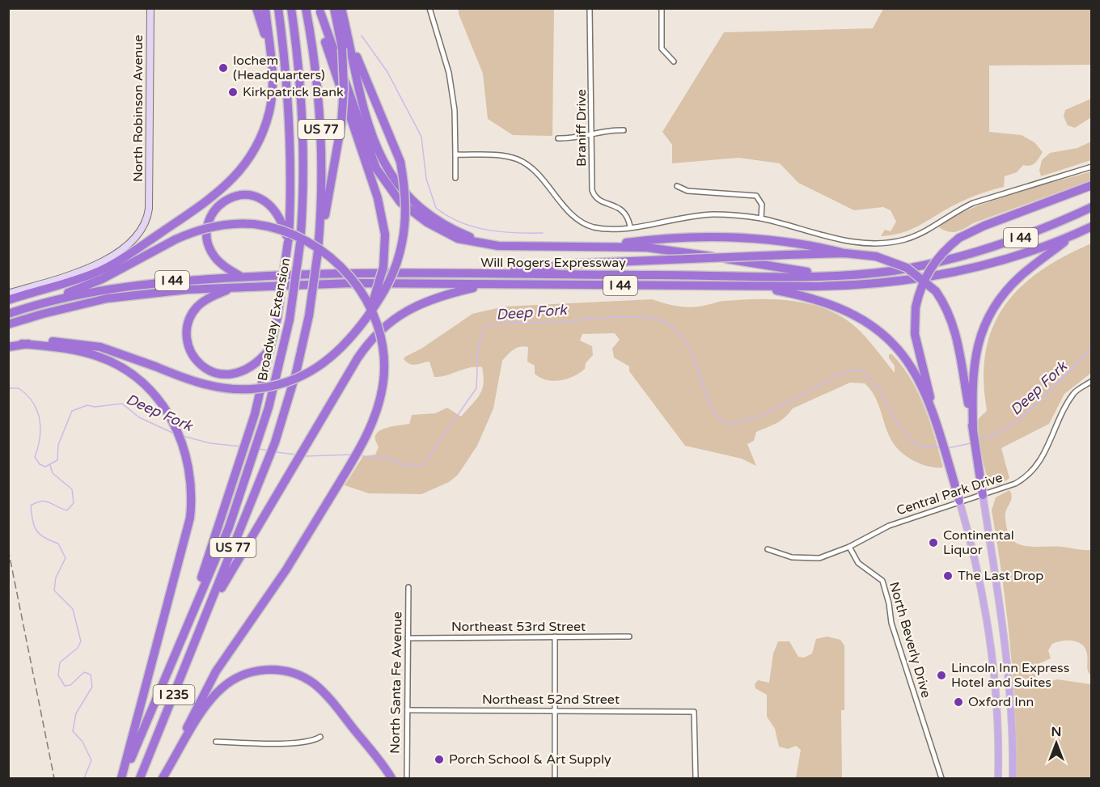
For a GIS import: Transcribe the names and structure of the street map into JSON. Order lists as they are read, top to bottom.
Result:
{
  "streets": {
    "highway": [
      "US 77",
      "I 44",
      "Will Rogers Expressway",
      "Broadway Extension",
      "I 235"
    ],
    "street": [
      "North Robinson Avenue",
      "Braniff Drive",
      "Central Park Drive",
      "Northeast 53rd Street",
      "North Beverly Drive",
      "North Santa Fe Avenue",
      "Northeast 52nd Street"
    ]
  },
  "crossings": [
    ["US 77", "I 235"],
    ["Broadway Extension", "I 235"],
    ["Central Park Drive", "North Beverly Drive"],
    ["Northeast 53rd Street", "North Santa Fe Avenue"],
    ["North Santa Fe Avenue", "Northeast 52nd Street"]
  ],
  "water": ["Deep Fork"],
  "places": [
    "Iochem (Headquarters)",
    "Kirkpatrick Bank",
    "Continental Liquor",
    "The Last Drop",
    "Lincoln Inn Express Hotel and Suites",
    "Oxford Inn",
    "Porch School & Art Supply"
  ],
  "north": "top"
}
